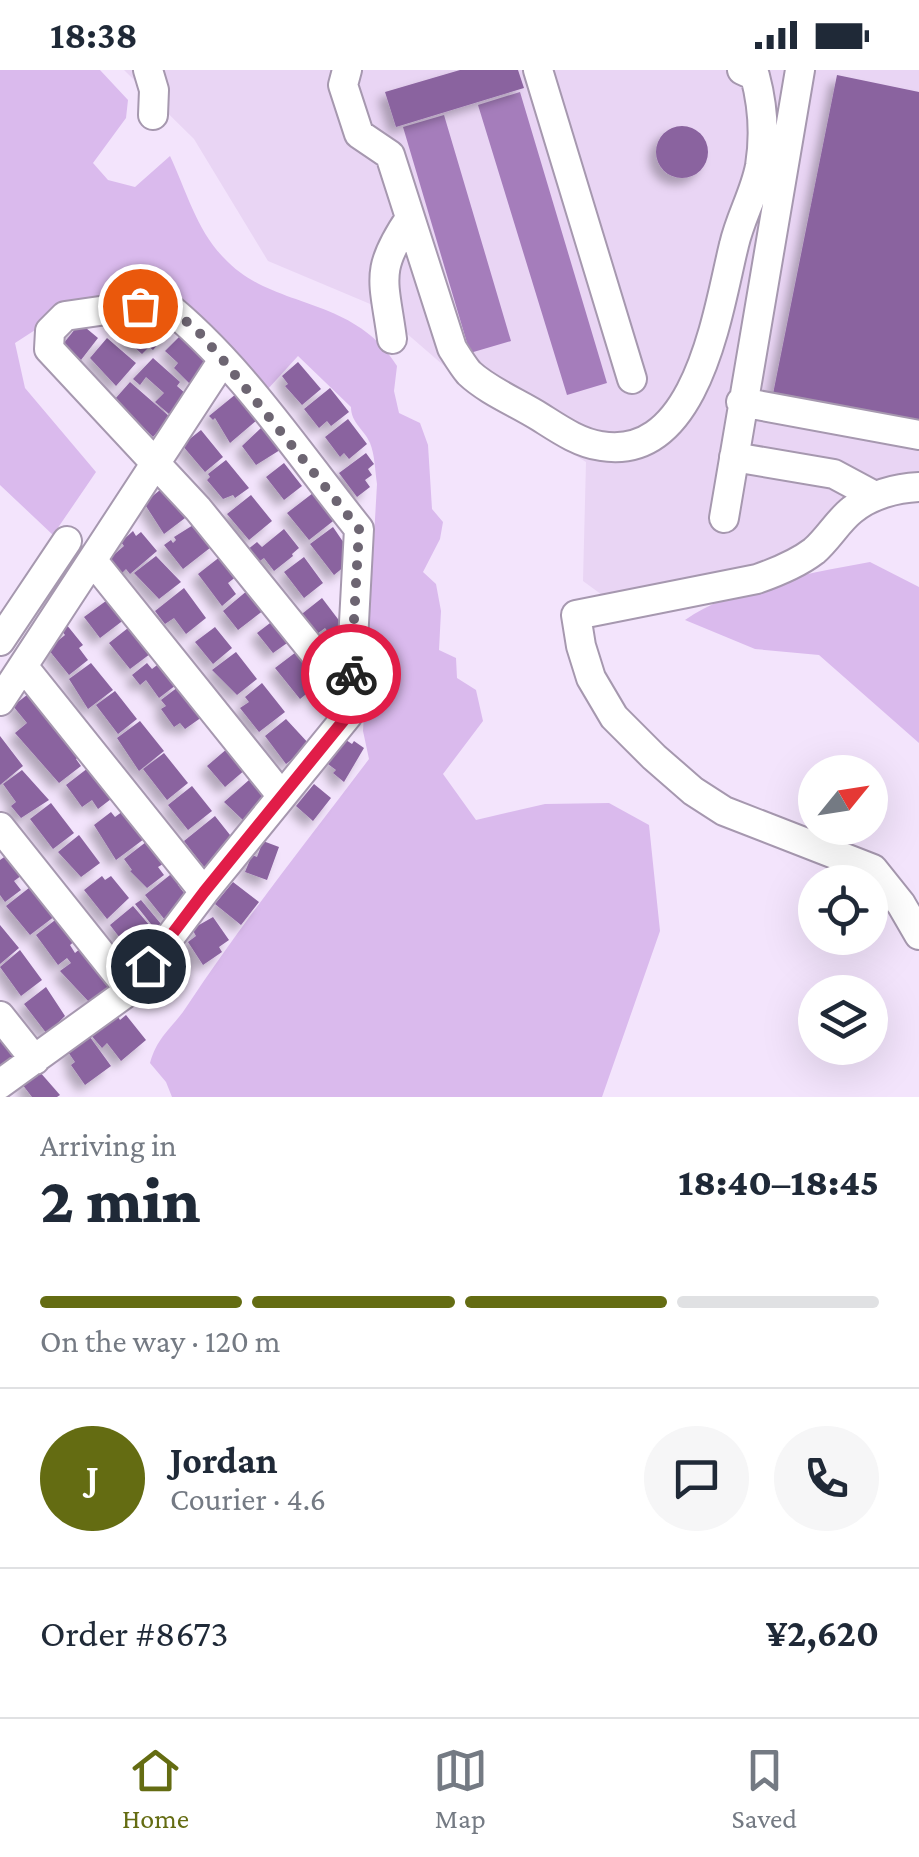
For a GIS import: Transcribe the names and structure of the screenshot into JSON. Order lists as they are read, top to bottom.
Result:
{
  "north": "top right",
  "page": {
    "status": "18:38",
    "heading": ["2 min", "Arriving in", "18:40–18:45"],
    "panel": [
      "Jordan",
      "Courier · 4.6",
      "Order #8673",
      "¥2,620"
    ],
    "bar": "On the way · 120 m",
    "round": "J",
    "tabs": ["Home", "Map", "Saved"]
  }
}
